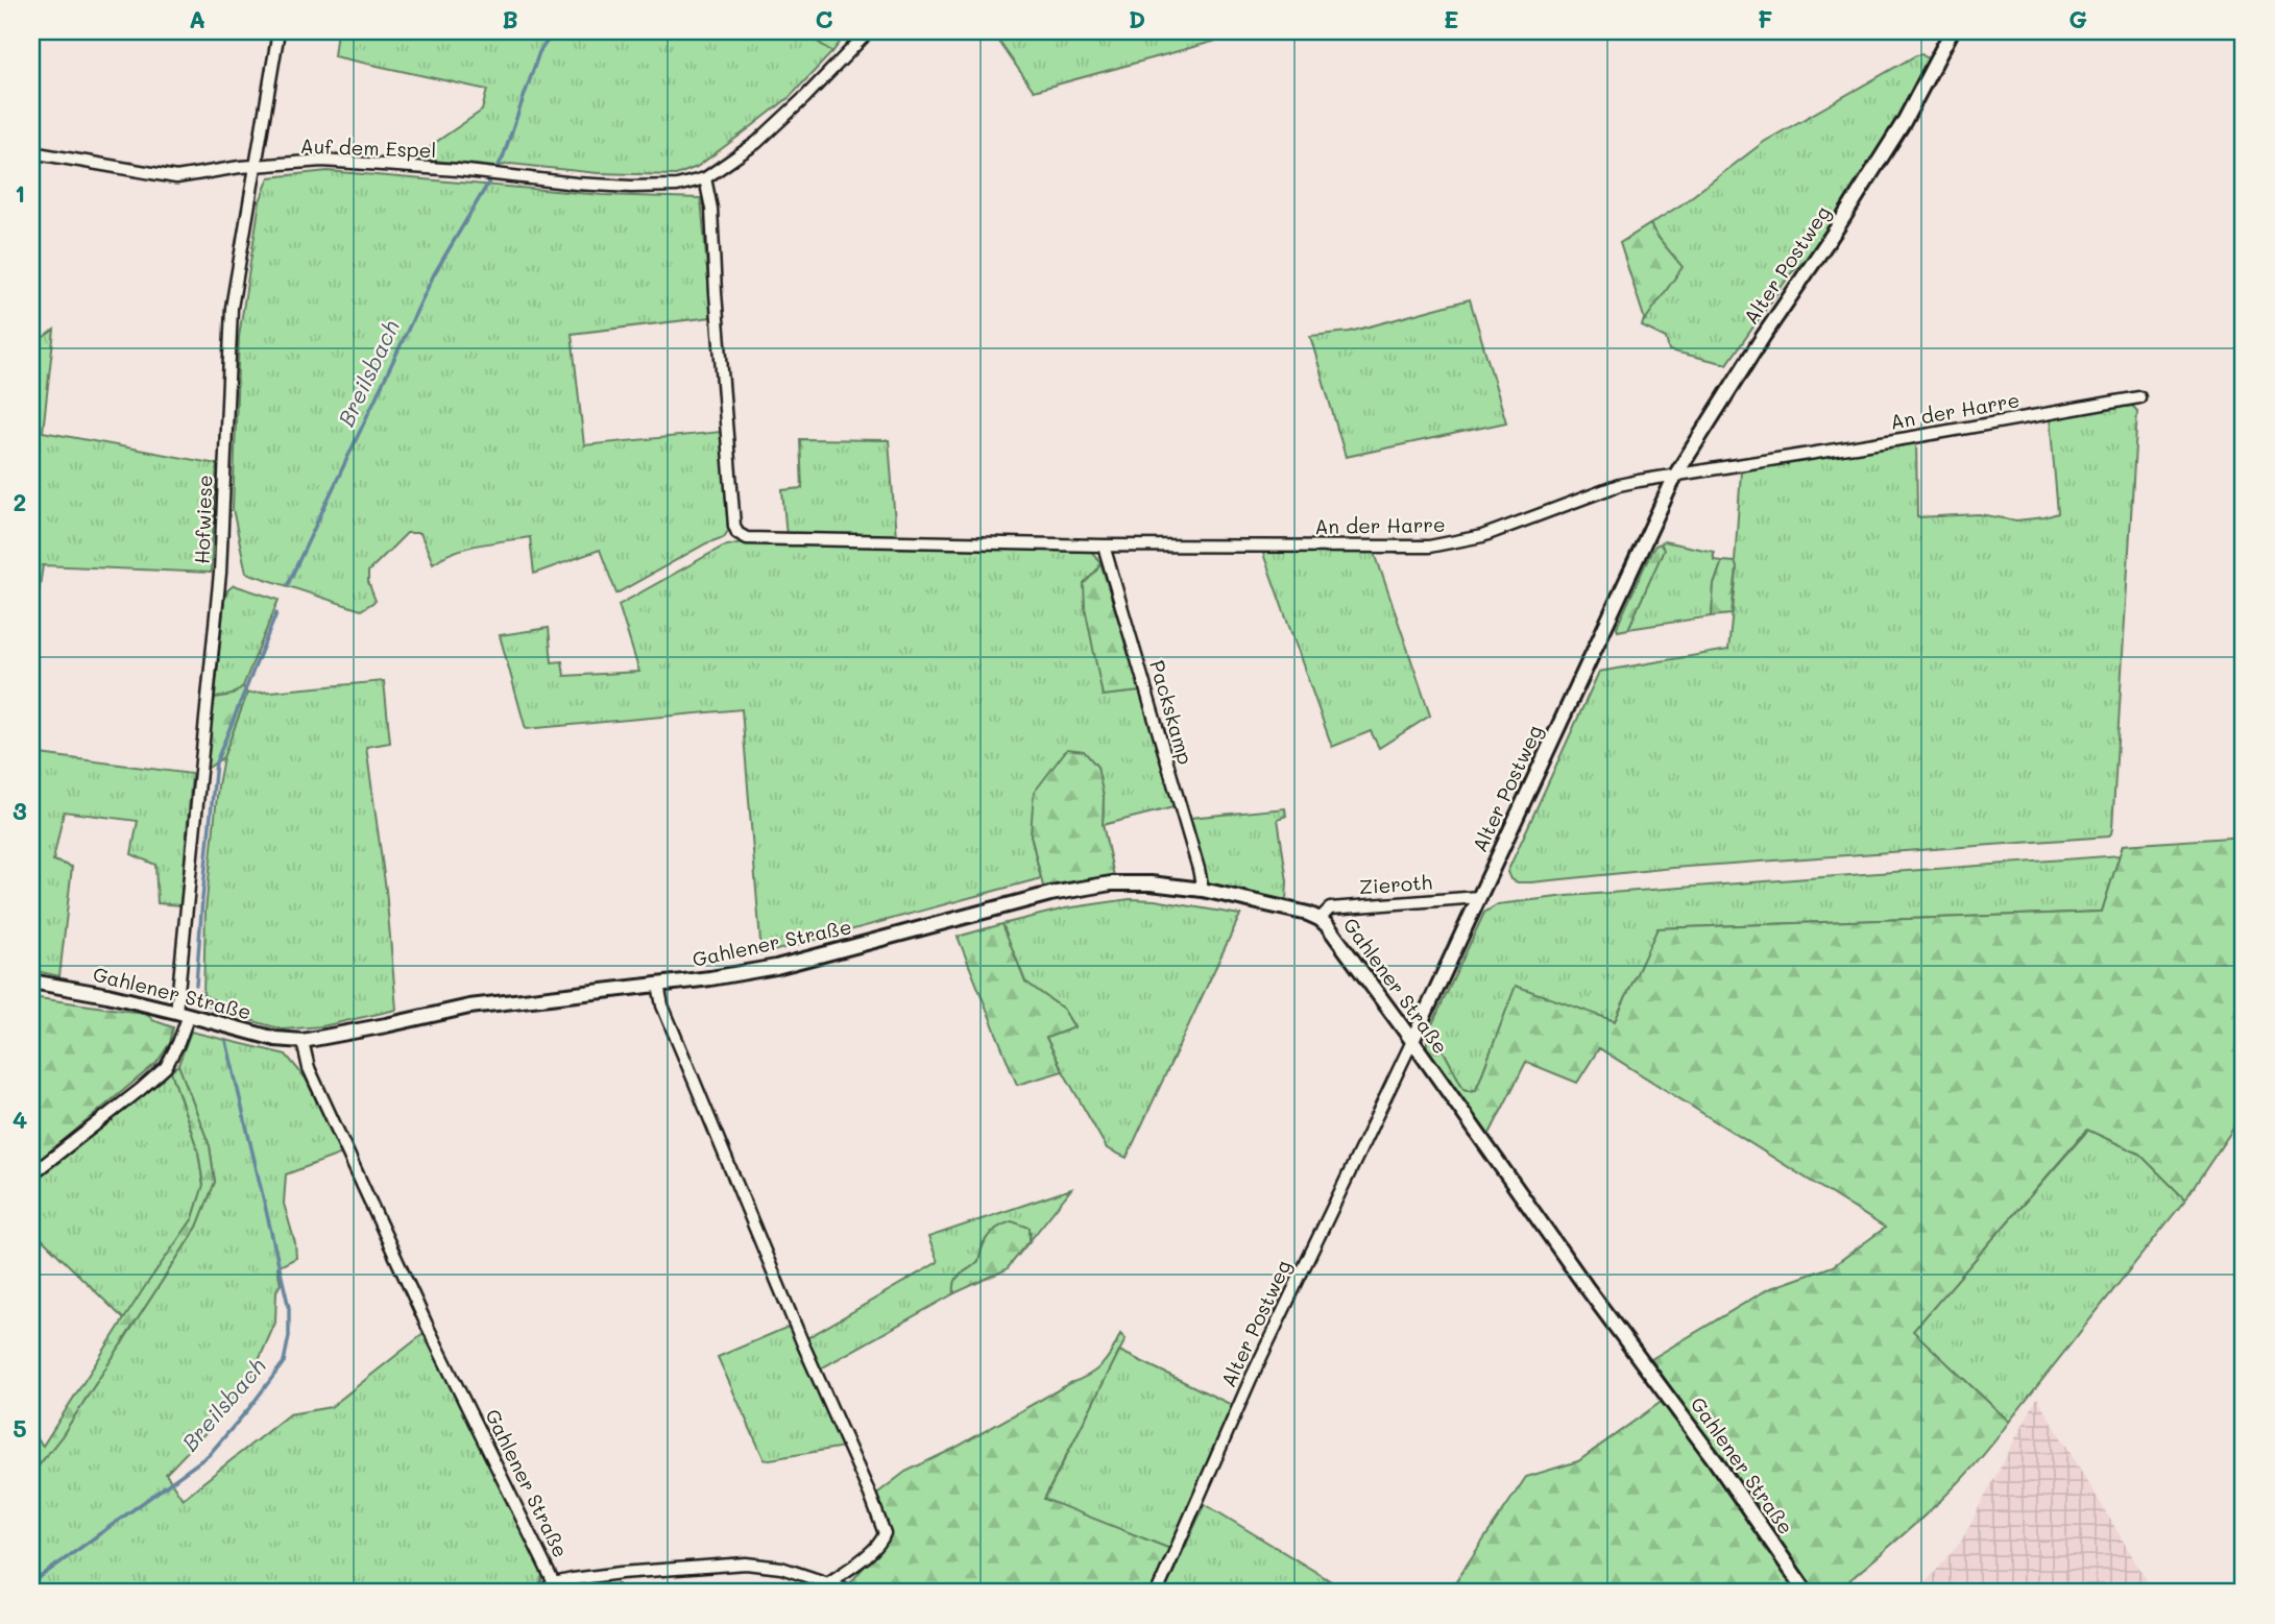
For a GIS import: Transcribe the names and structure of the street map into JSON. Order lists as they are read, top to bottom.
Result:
{
  "streets": {
    "main road": ["Alter Postweg", "Gahlener Straße"],
    "street": [
      "Auf dem Espel",
      "An der Harre",
      "Hofwiese",
      "Packskamp",
      "Zieroth"
    ]
  },
  "crossings": [
    ["Auf dem Espel", "An der Harre"],
    ["Auf dem Espel", "Hofwiese"],
    ["Alter Postweg", "An der Harre"],
    ["Alter Postweg", "Zieroth"],
    ["Alter Postweg", "Gahlener Straße"],
    ["An der Harre", "Packskamp"],
    ["Hofwiese", "Gahlener Straße"],
    ["Packskamp", "Gahlener Straße"],
    ["Zieroth", "Gahlener Straße"]
  ],
  "water": ["Breilsbach"],
  "grid": {
    "columns": [
      "A",
      "B",
      "C",
      "D",
      "E",
      "F",
      "G"
    ],
    "rows": [
      "1",
      "2",
      "3",
      "4",
      "5"
    ]
  }
}
